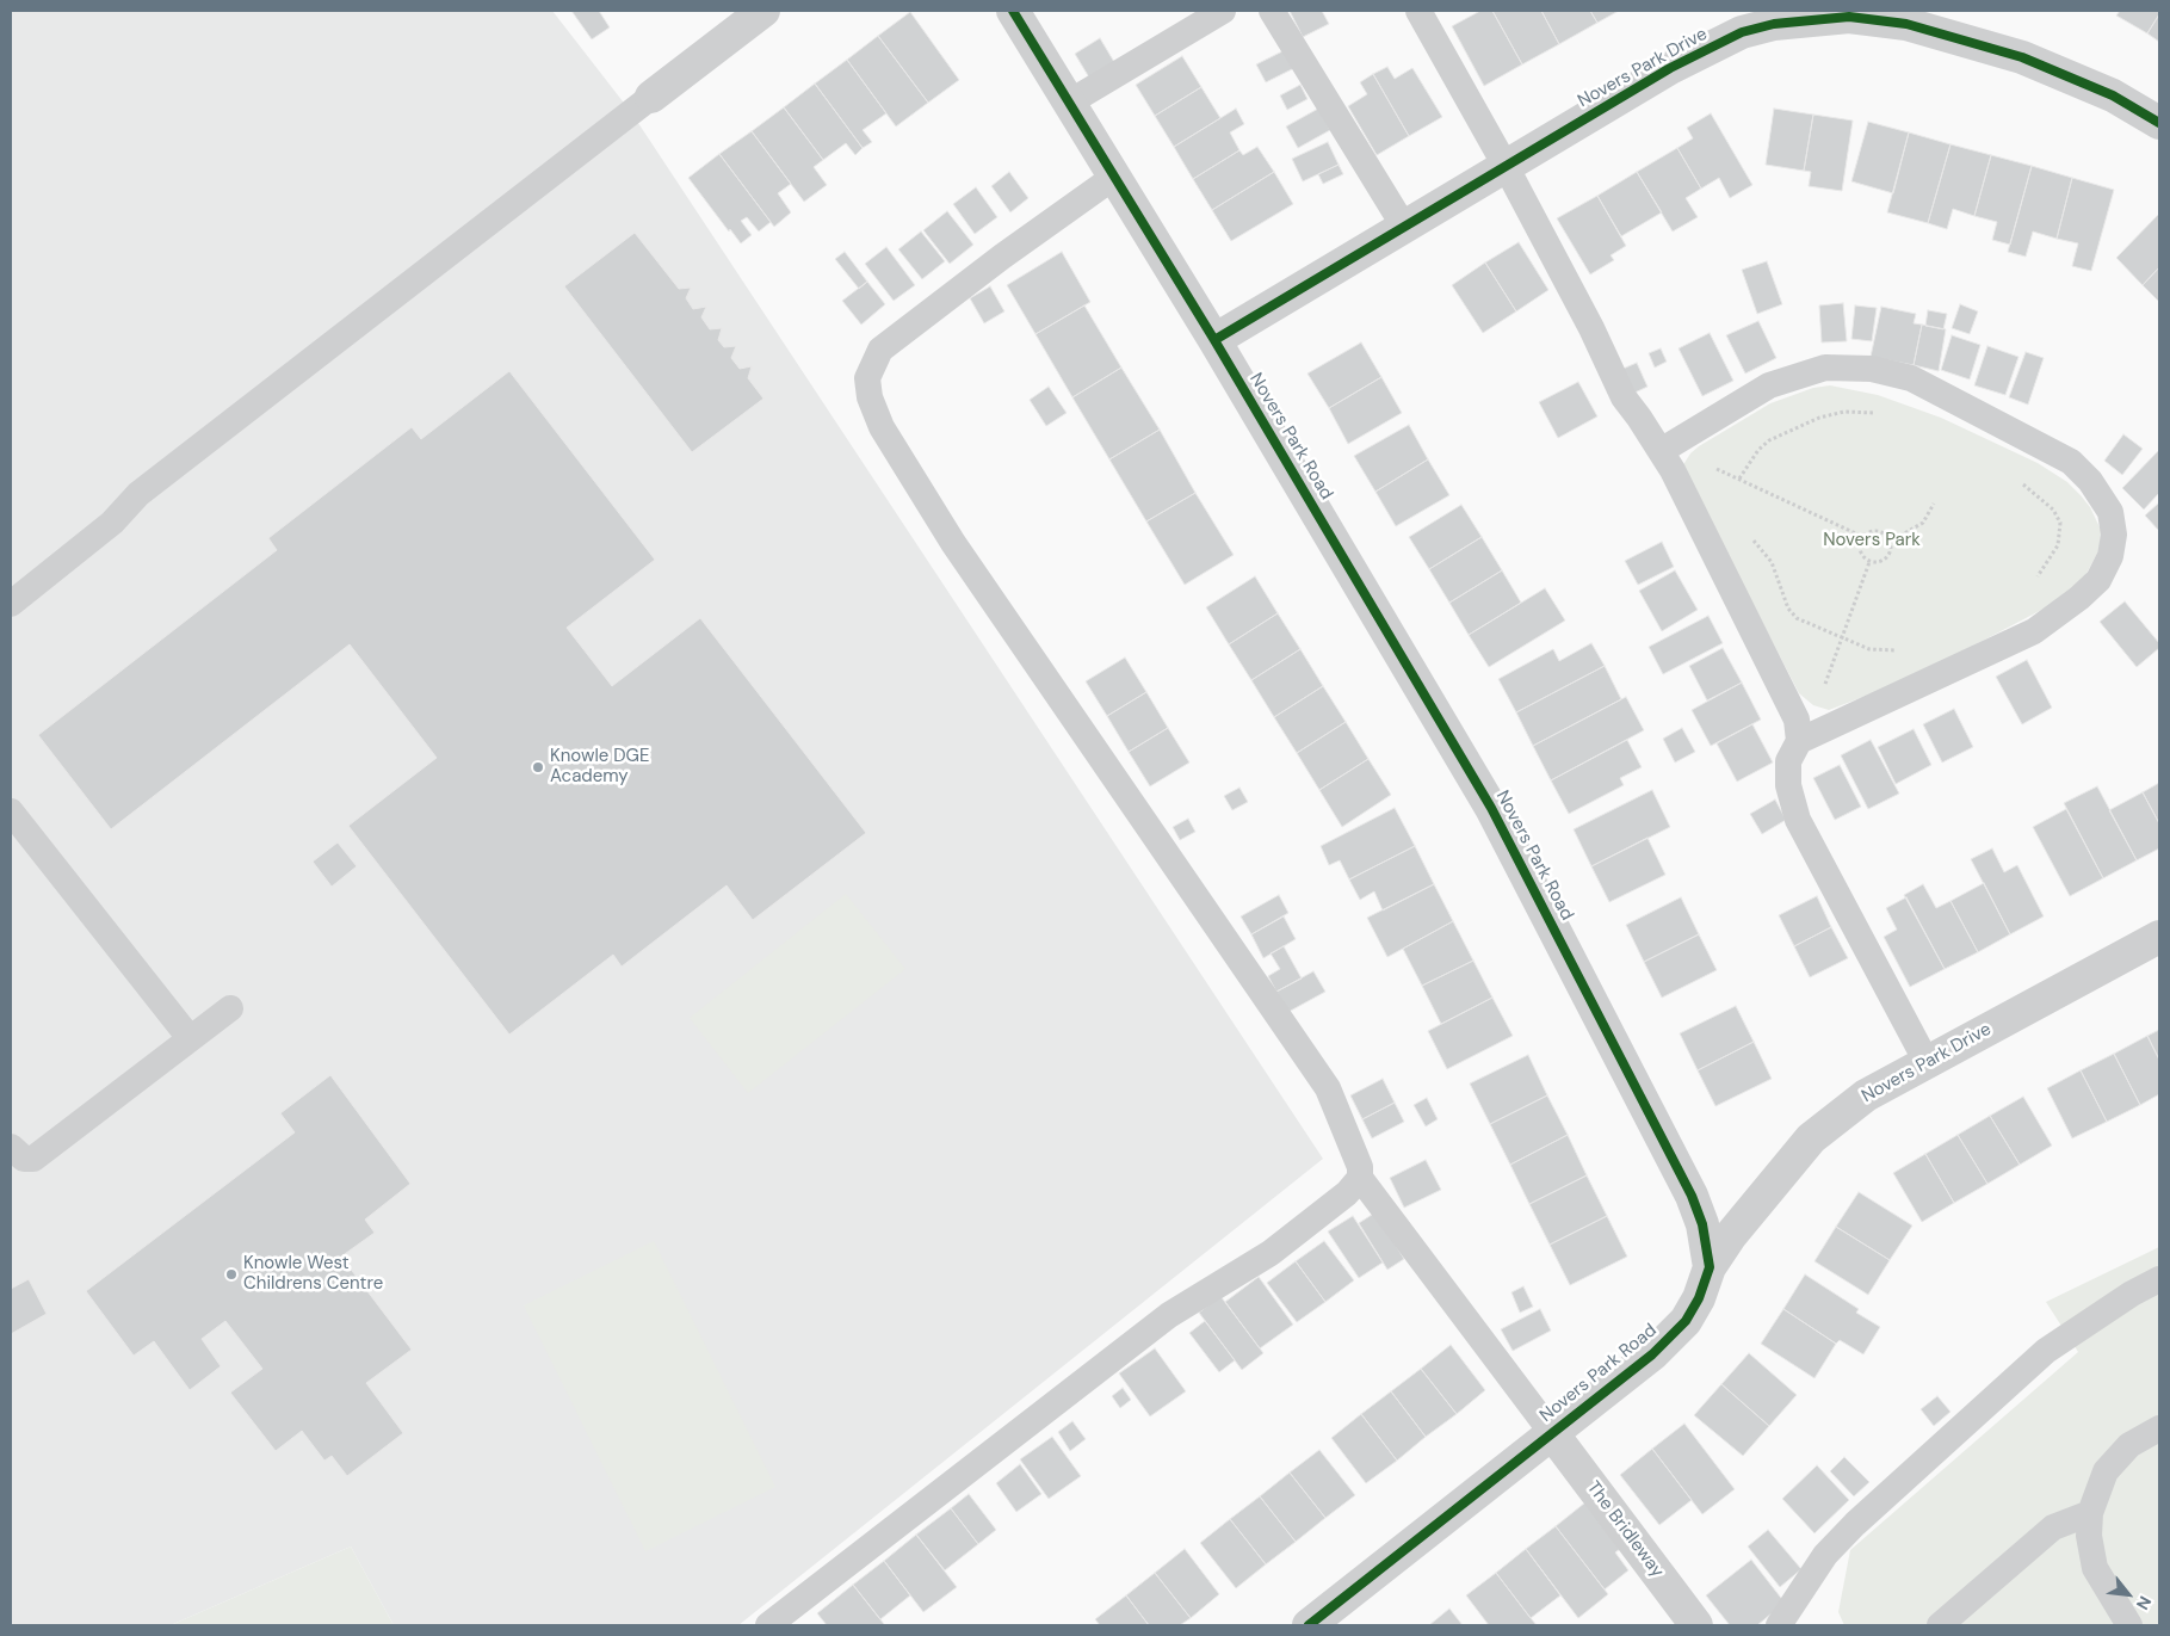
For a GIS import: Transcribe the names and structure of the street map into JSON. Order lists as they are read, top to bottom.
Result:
{
  "streets": {
    "street": ["Novers Park Drive", "Novers Park Road", "The Bridleway"]
  },
  "crossings": [
    ["Novers Park Drive", "Novers Park Road"],
    ["Novers Park Road", "The Bridleway"]
  ],
  "parks": ["Novers Park"],
  "places": ["Knowle DGE Academy", "Knowle West Childrens Centre"],
  "north": "bottom right"
}
